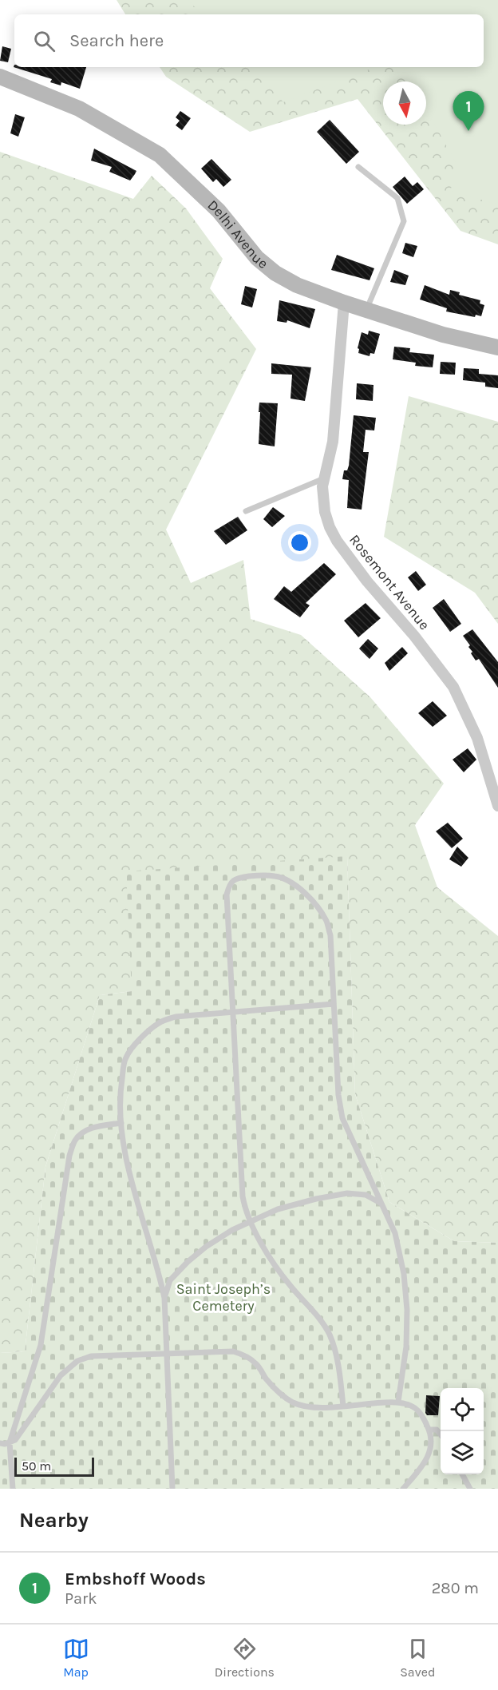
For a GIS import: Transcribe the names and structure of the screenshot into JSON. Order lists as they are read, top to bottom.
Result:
{
  "streets": {
    "street": ["Delhi Avenue", "Rosemont Avenue"]
  },
  "crossings": [
    ["Delhi Avenue", "Rosemont Avenue"]
  ],
  "parks": ["Saint Joseph’s Cemetery"],
  "scale_bar": "50 m",
  "north": "bottom",
  "page": {
    "search": "Search here",
    "pins": "1",
    "scale": "50 m",
    "heading": "Nearby",
    "list": [
      {
        "mark": "1",
        "name": "Embshoff Woods",
        "note": "Park",
        "value": "280 m"
      }
    ],
    "nav": ["Map", "Directions", "Saved"]
  }
}
